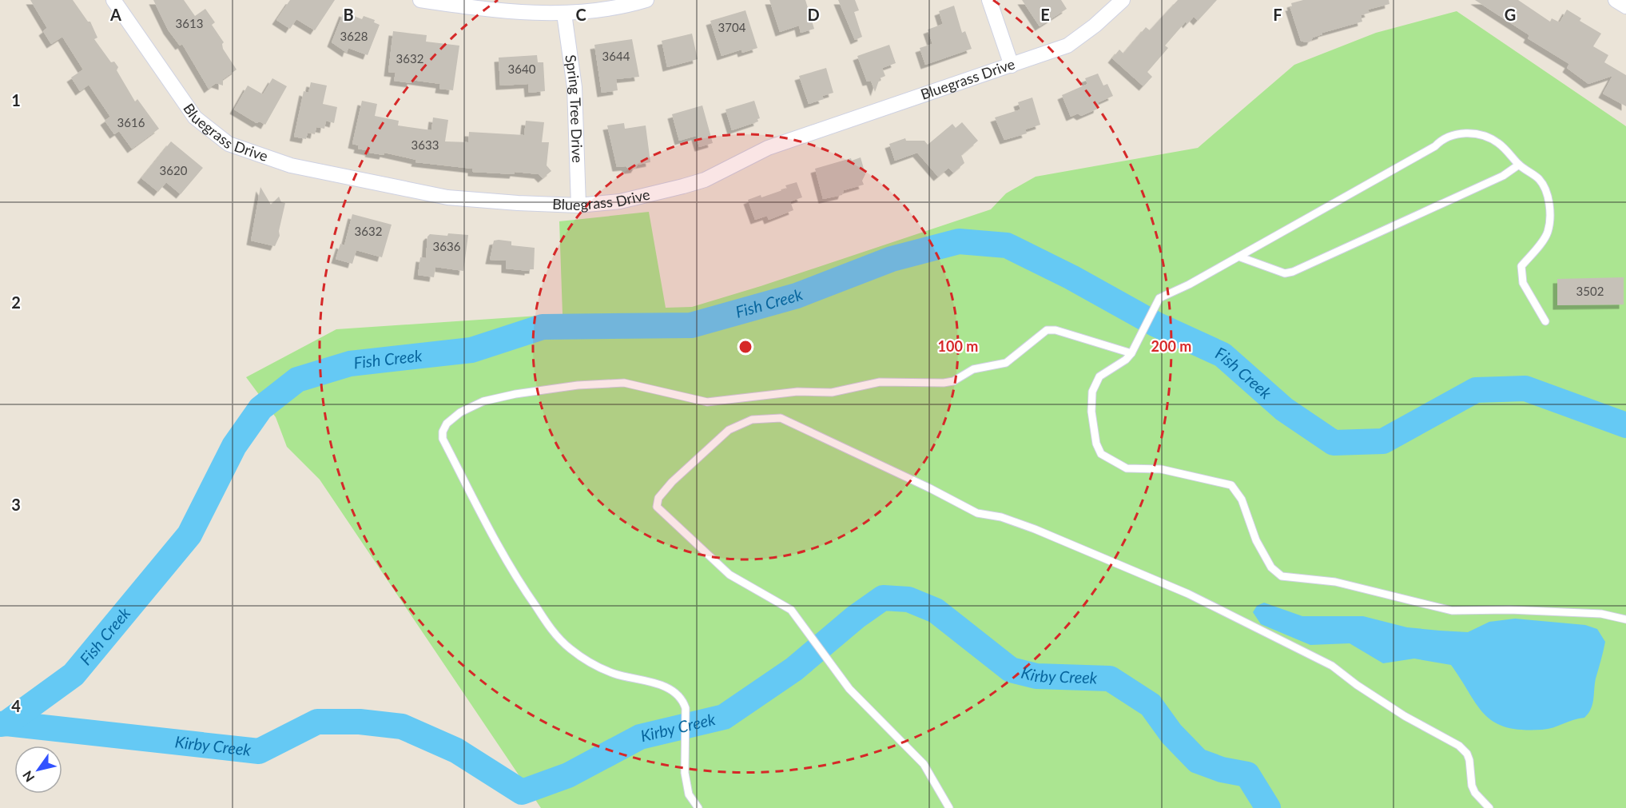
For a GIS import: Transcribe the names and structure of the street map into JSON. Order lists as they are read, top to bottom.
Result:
{
  "streets": {
    "street": ["Bluegrass Drive", "Spring Tree Drive"]
  },
  "crossings": [
    ["Bluegrass Drive", "Spring Tree Drive"]
  ],
  "water": ["Fish Creek", "Kirby Creek"],
  "house_numbers": [
    "3613",
    "3704",
    "3628",
    "3644",
    "3632",
    "3640",
    "3616",
    "3633",
    "3620",
    "3632",
    "3636",
    "3502"
  ],
  "north": "bottom left",
  "grid": {
    "columns": [
      "A",
      "B",
      "C",
      "D",
      "E",
      "F",
      "G"
    ],
    "rows": [
      "1",
      "2",
      "3",
      "4"
    ]
  },
  "rings": ["100 m", "200 m"]
}
